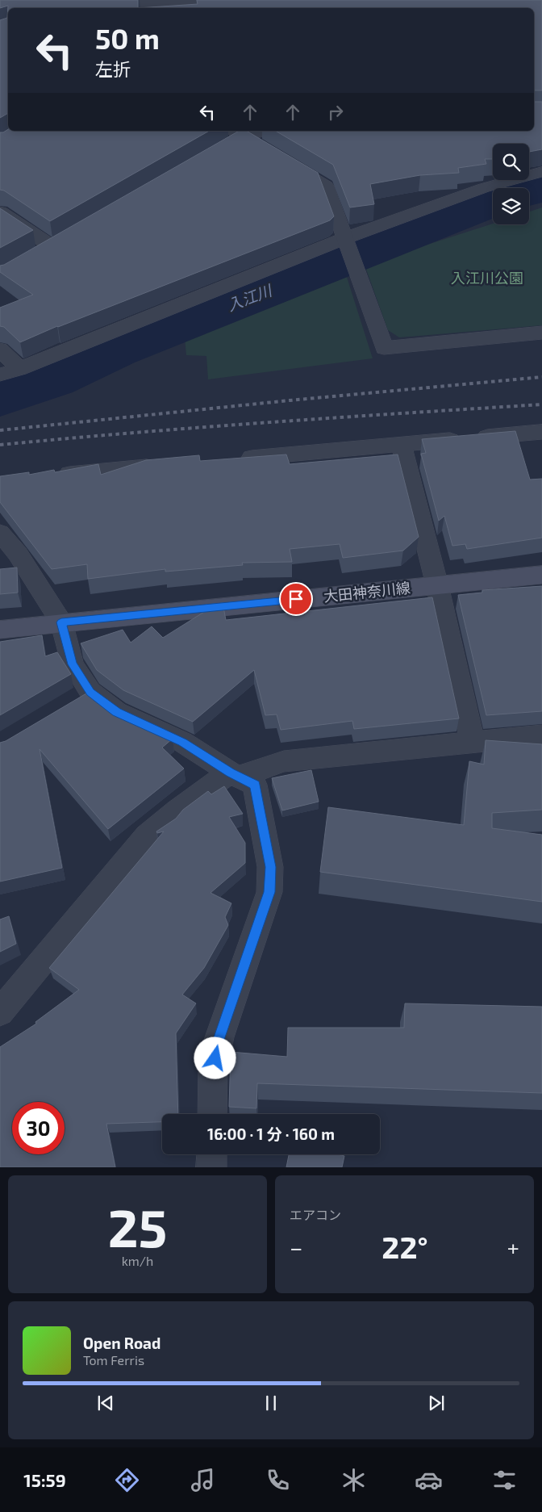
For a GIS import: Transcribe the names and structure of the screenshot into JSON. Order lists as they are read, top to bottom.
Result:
{
  "streets": {
    "main road": ["大田神奈川線"]
  },
  "water": ["入江川"],
  "parks": ["入江川公園"],
  "page": {
    "turn": ["50 m", "左折"],
    "limit": "30",
    "trip": "16:00 · 1 分 · 160 m",
    "tile": [
      ["25", "km/h"],
      "エアコン"
    ],
    "heat": ["−", "22°", "+"],
    "song": ["Open Road", "Tom Ferris"],
    "tabs": "15:59"
  }
}
